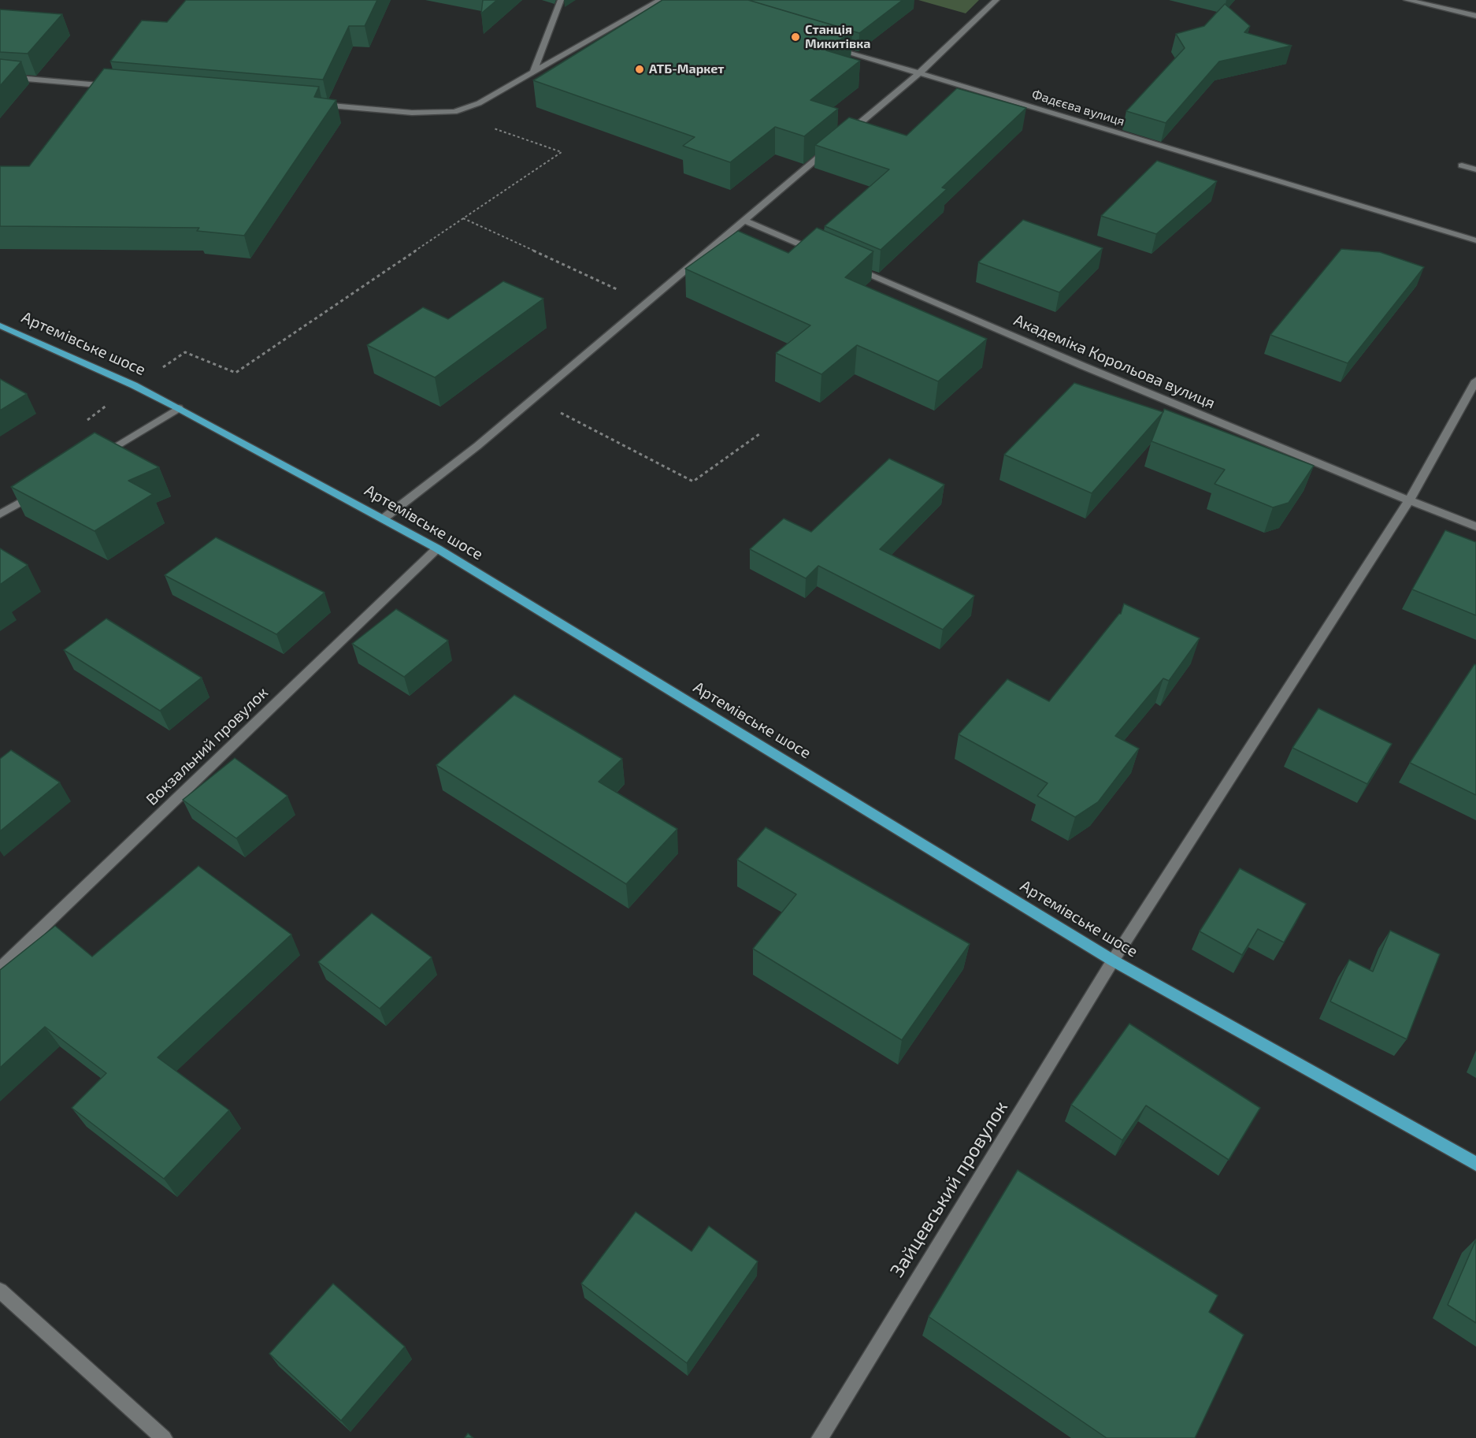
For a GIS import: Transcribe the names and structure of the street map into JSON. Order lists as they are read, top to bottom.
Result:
{
  "streets": {
    "main road": ["Артемівське шосе"],
    "street": [
      "Фадєєва вулиця",
      "Академіка Корольова вулиця",
      "Вокзальний провулок",
      "Зайцевський провулок"
    ]
  },
  "crossings": [
    ["Артемівське шосе", "Вокзальний провулок"],
    ["Артемівське шосе", "Зайцевський провулок"],
    ["Академіка Корольова вулиця", "Зайцевський провулок"]
  ],
  "places": ["Станція Микитівка", "АТБ-Маркет"]
}
